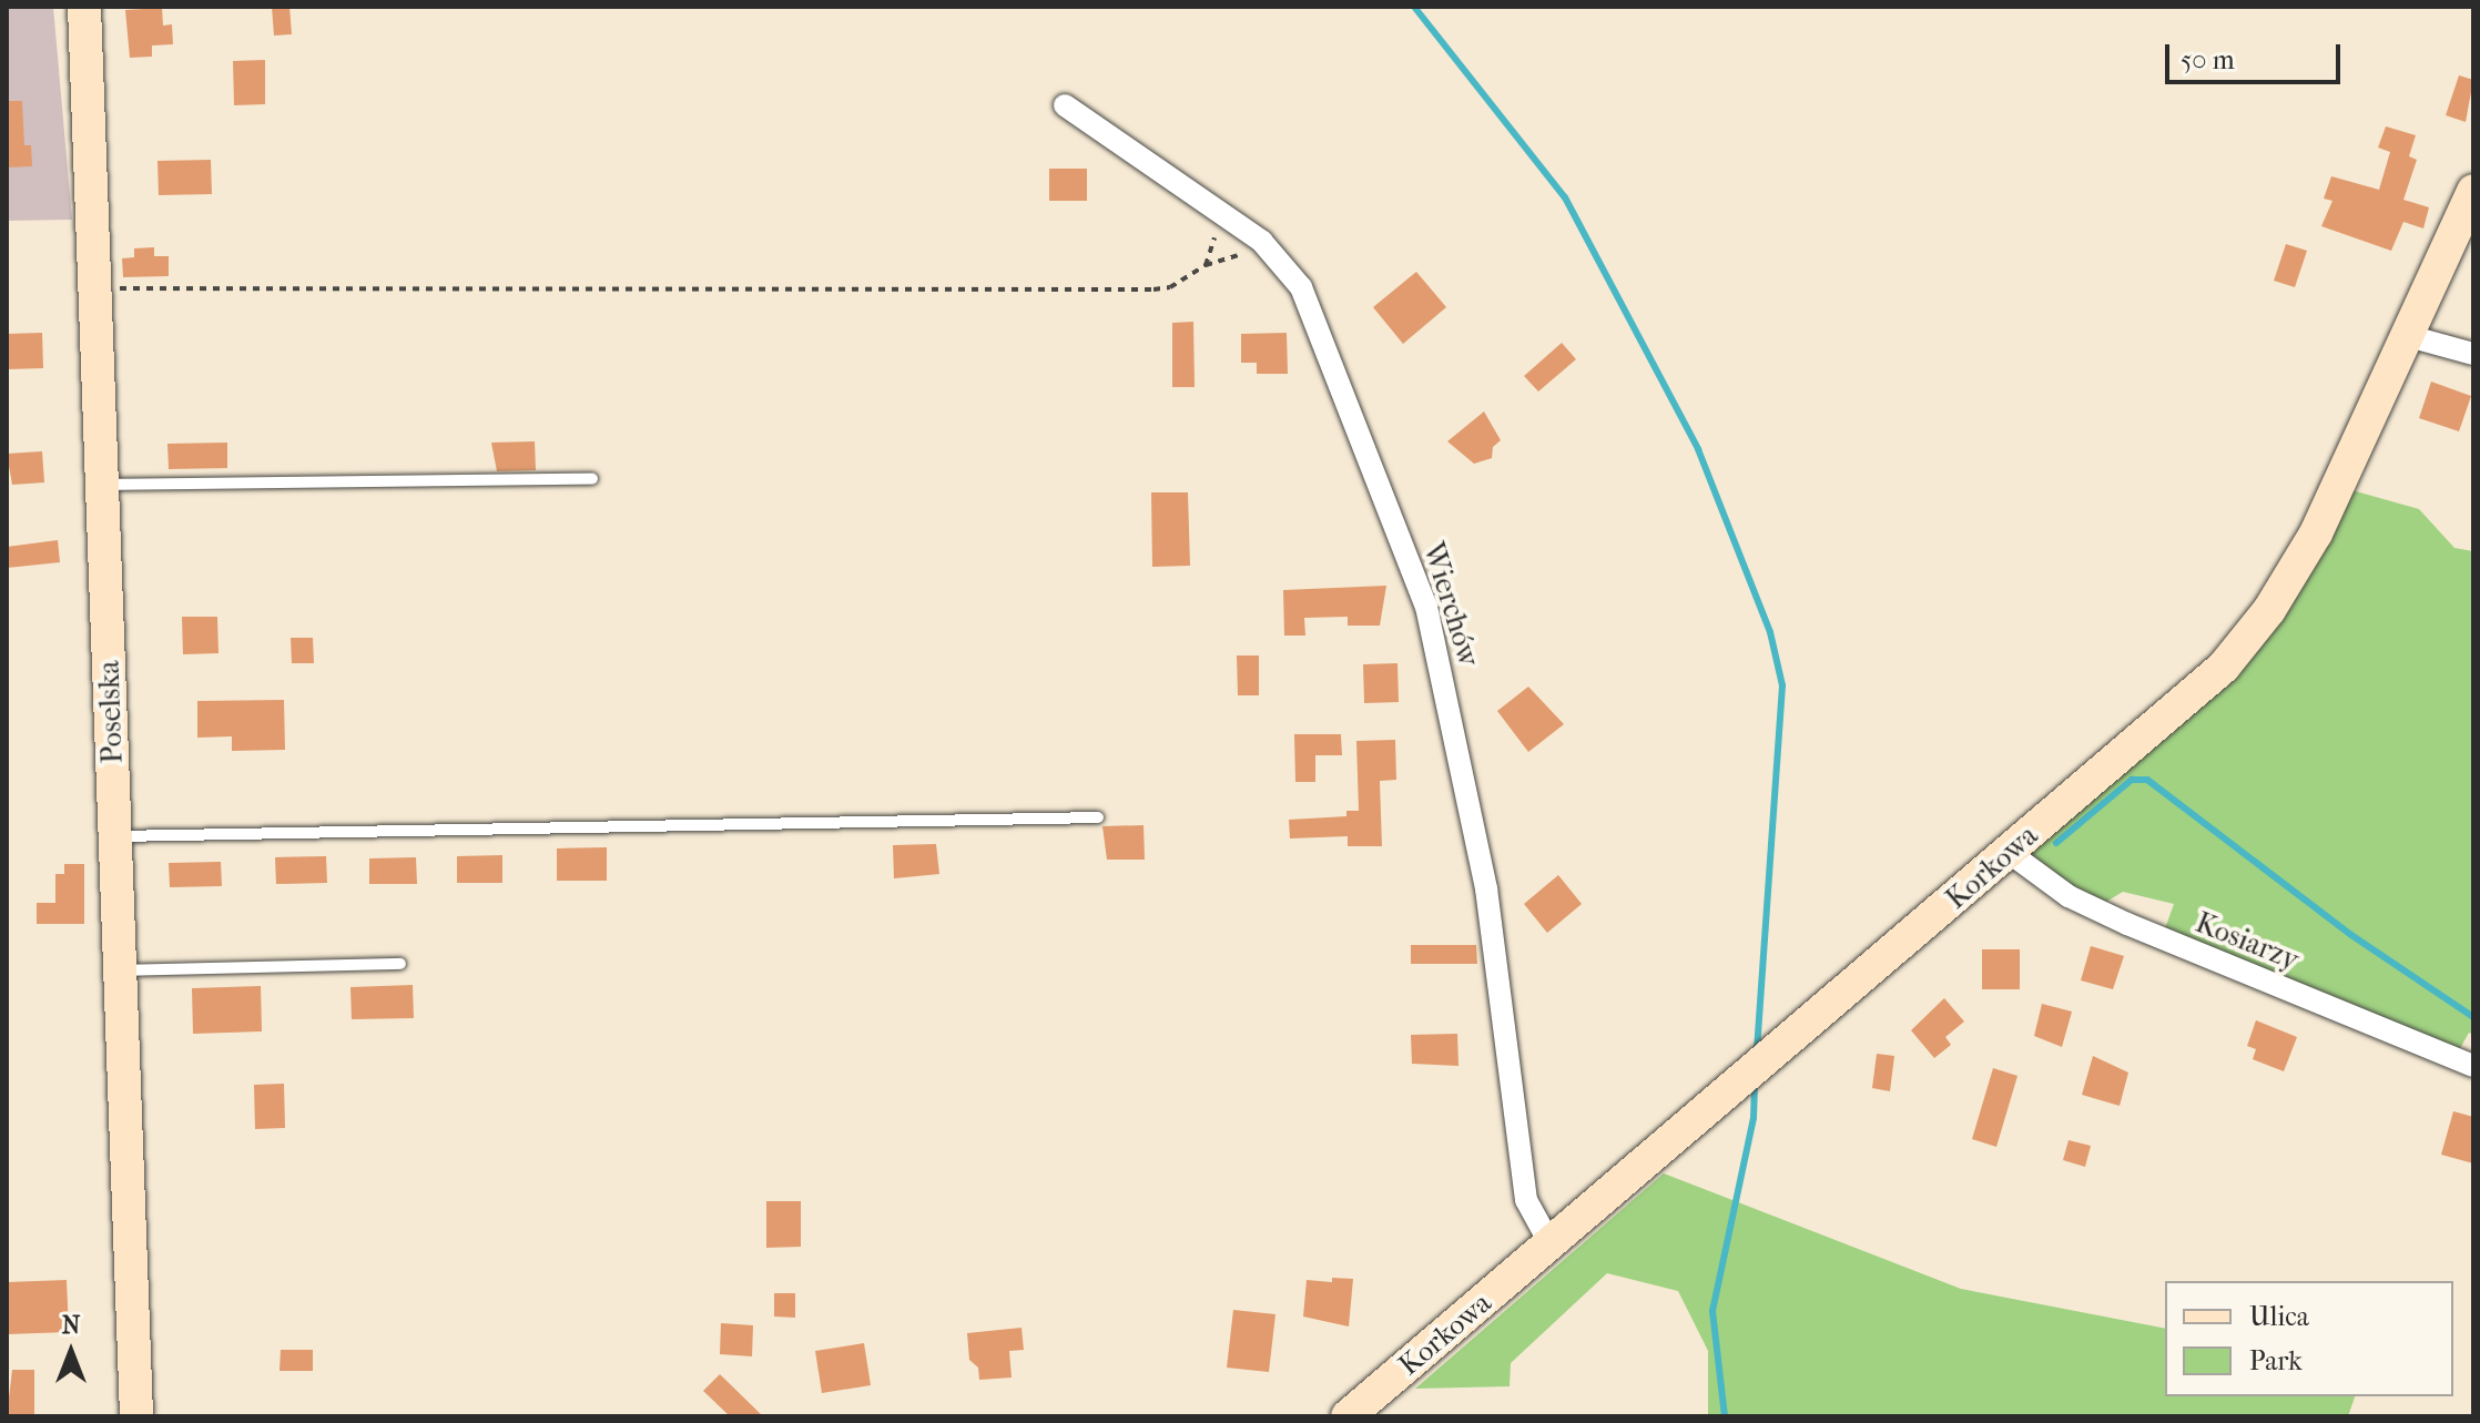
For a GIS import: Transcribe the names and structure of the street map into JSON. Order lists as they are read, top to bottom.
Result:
{
  "streets": {
    "street": [
      "Wierchów",
      "Poselska",
      "Korkowa",
      "Kosiarzy"
    ]
  },
  "crossings": [
    ["Wierchów", "Korkowa"],
    ["Korkowa", "Kosiarzy"]
  ],
  "legend": ["Ulica", "Park"],
  "scale_bar": "50 m",
  "north": "top"
}
